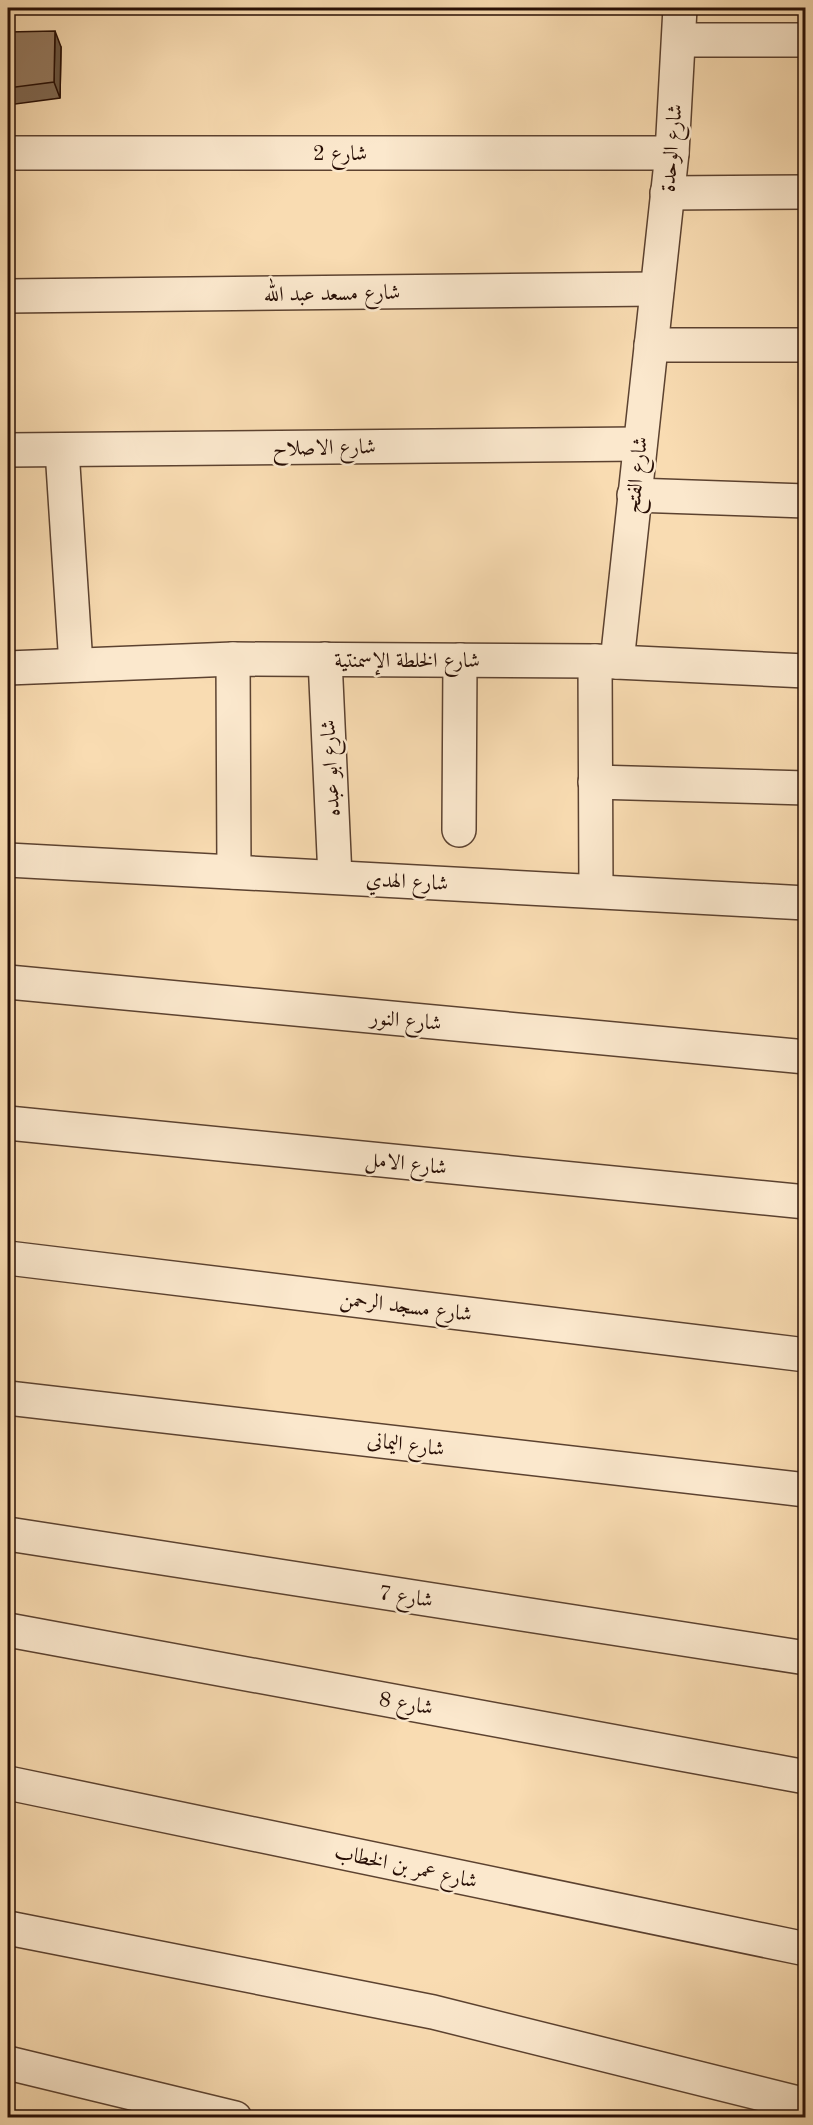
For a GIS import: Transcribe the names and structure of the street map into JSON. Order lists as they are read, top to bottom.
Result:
{
  "streets": {
    "street": [
      "شارع الوحدة",
      "شارع 2",
      "شارع مسعد عبد الله",
      "شارع الاصلاح",
      "شارع الفتح",
      "شارع الخلطة الإسمنتية",
      "شارع ابو عبده",
      "شارع الهدي",
      "شارع النور",
      "شارع الامل",
      "شارع مسجد الرحمن",
      "شارع اليمانى",
      "شارع 7",
      "شارع 8",
      "شارع عمر بن الخطاب"
    ]
  },
  "crossings": [
    ["شارع الوحدة", "شارع 2"],
    ["شارع الوحدة", "شارع مسعد عبد الله"],
    ["شارع الوحدة", "شارع الفتح"],
    ["شارع مسعد عبد الله", "شارع الفتح"],
    ["شارع الاصلاح", "شارع الفتح"],
    ["شارع الفتح", "شارع الخلطة الإسمنتية"],
    ["شارع الفتح", "شارع الهدي"],
    ["شارع الخلطة الإسمنتية", "شارع ابو عبده"],
    ["شارع ابو عبده", "شارع الهدي"]
  ]
}
